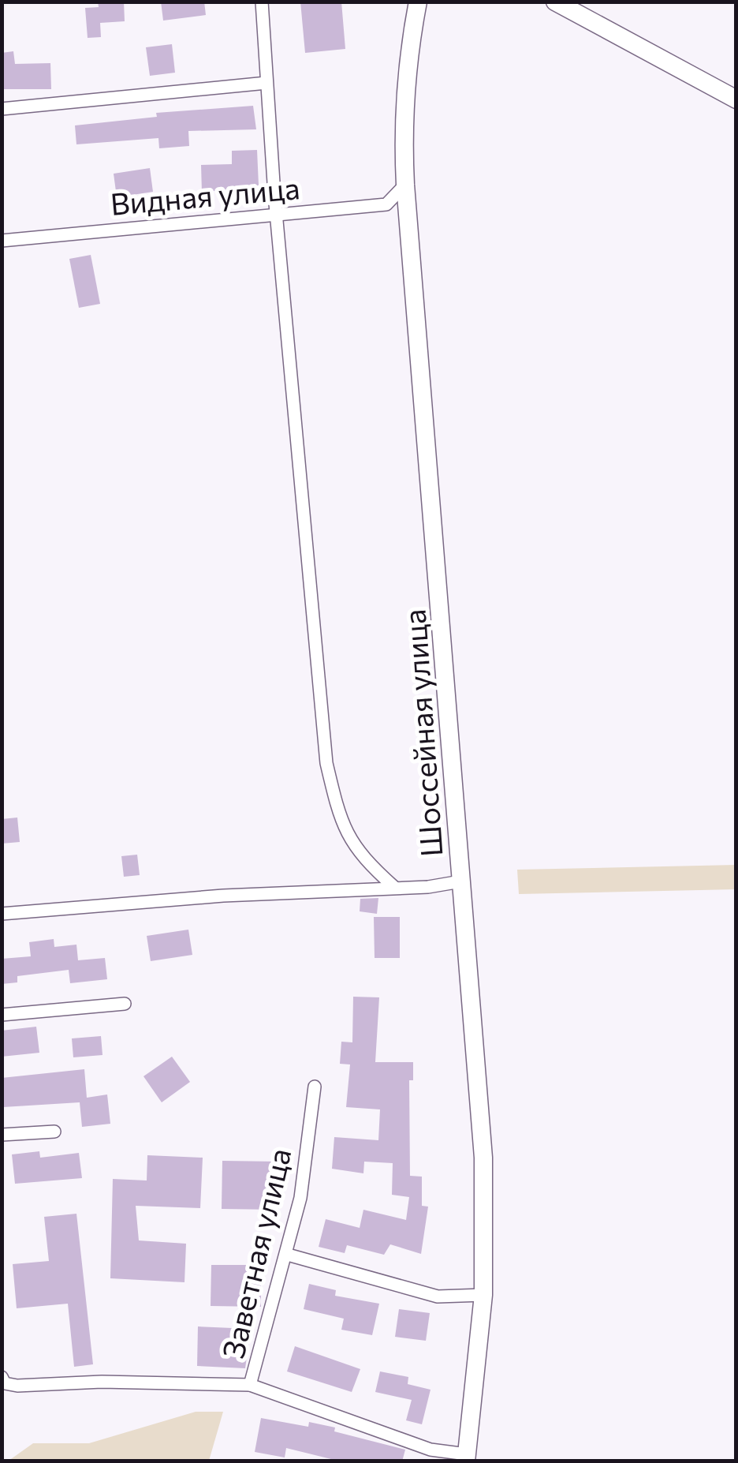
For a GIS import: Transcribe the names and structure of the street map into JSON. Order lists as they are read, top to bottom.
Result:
{
  "streets": {
    "street": ["Видная улица", "Шоссейная улица", "Заветная улица"]
  },
  "crossings": [
    ["Видная улица", "Шоссейная улица"]
  ]
}
